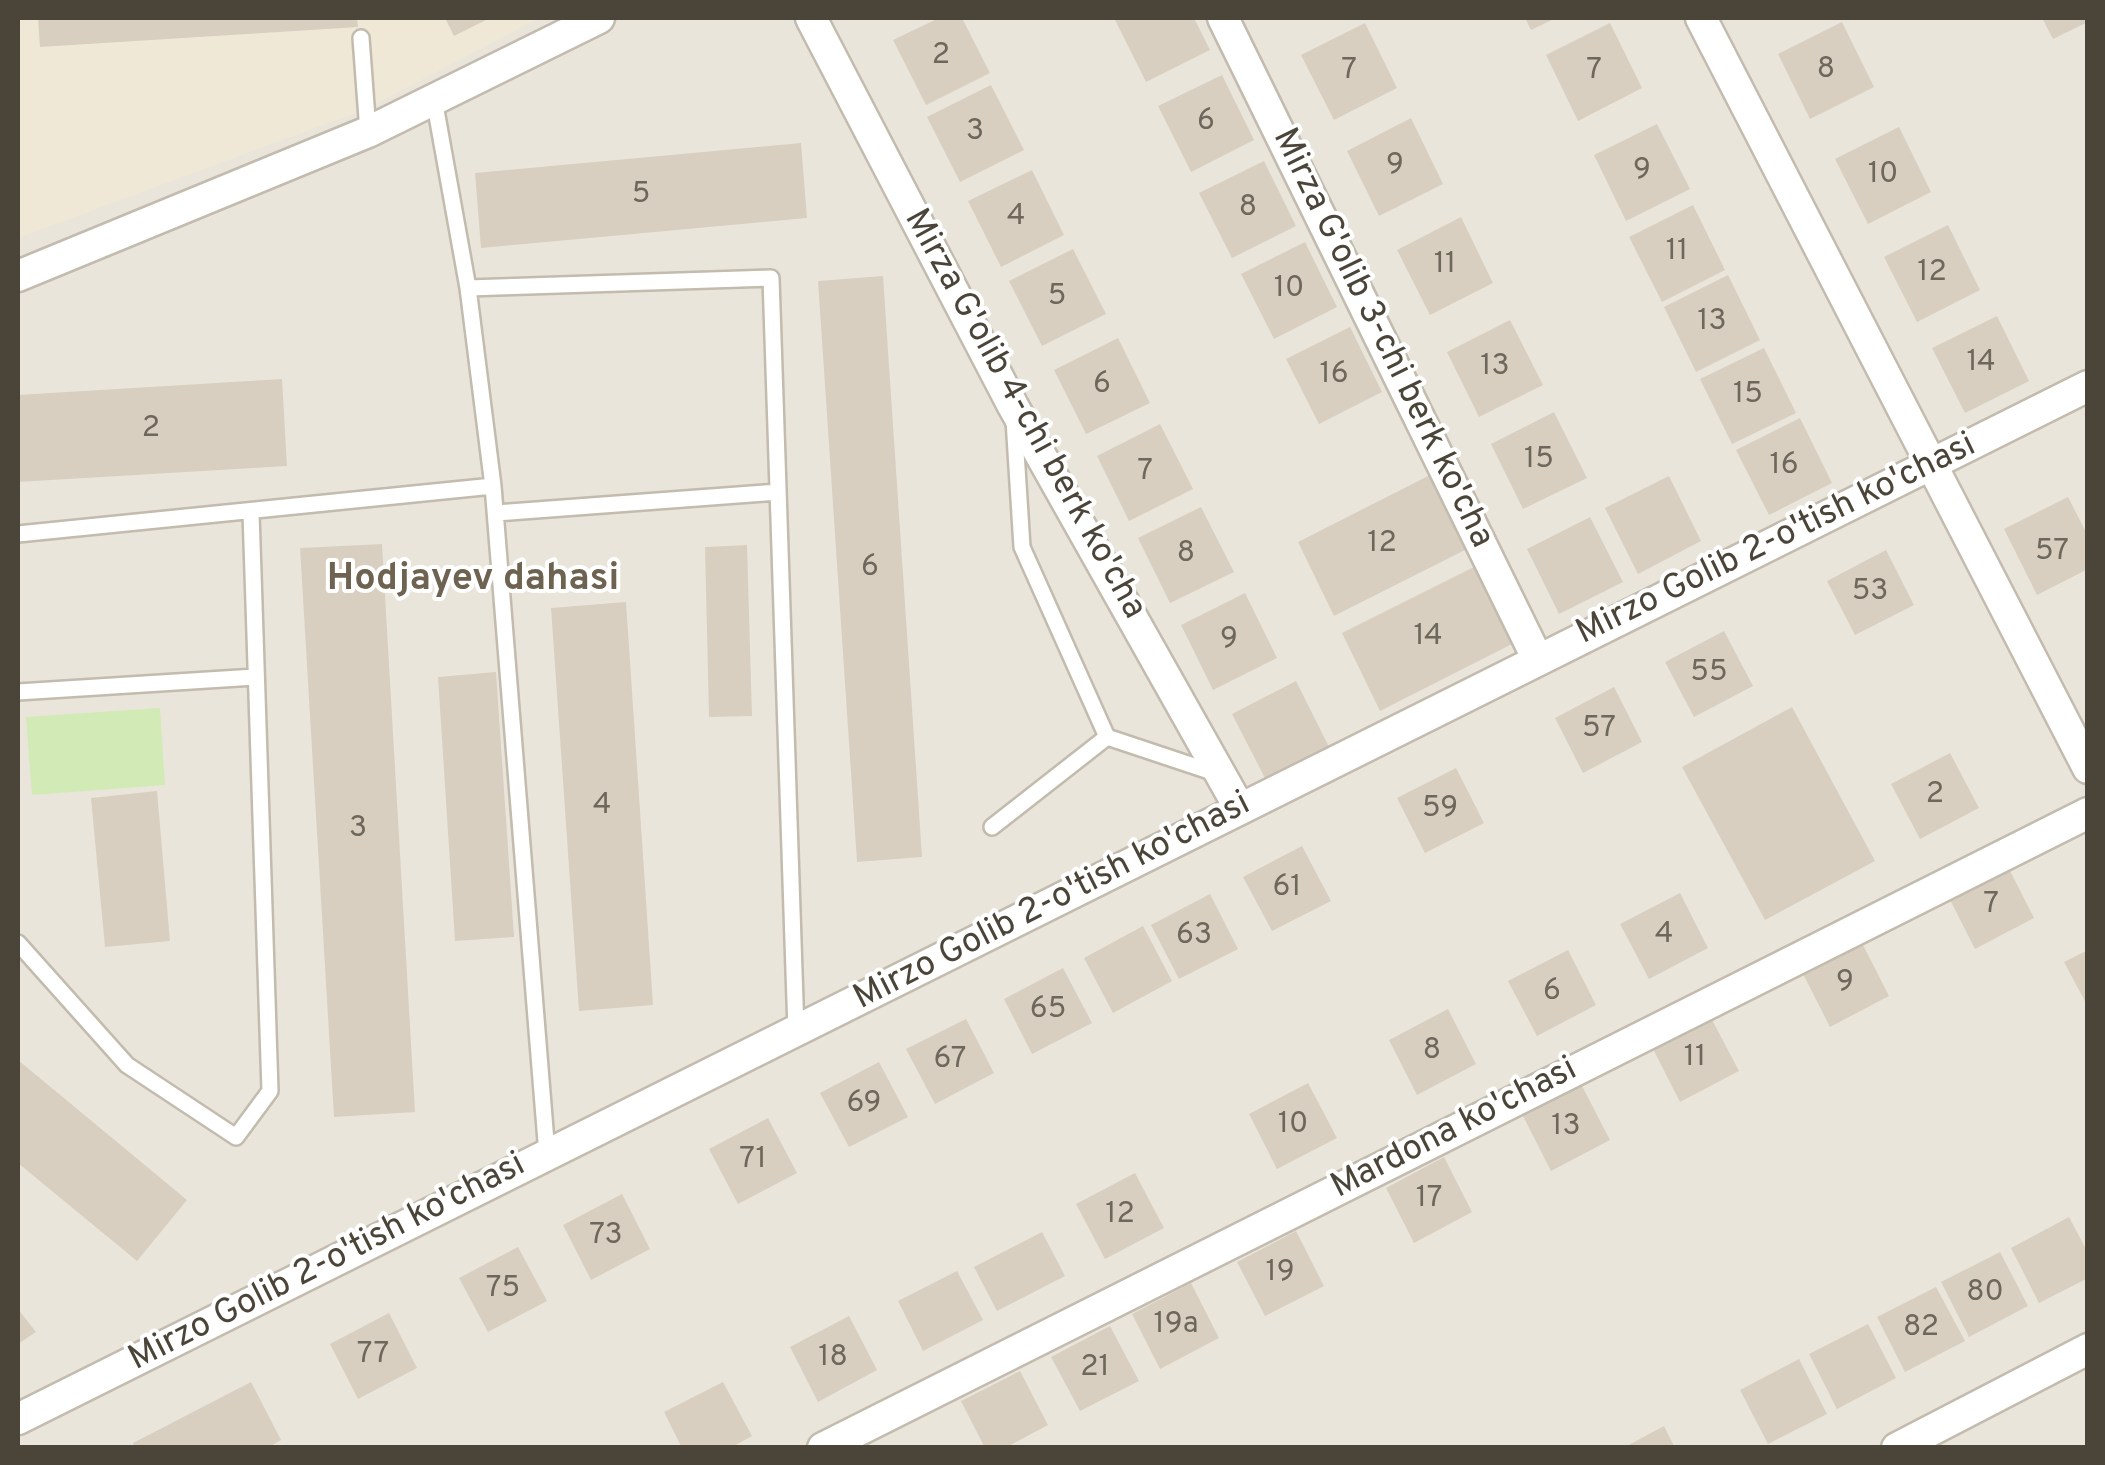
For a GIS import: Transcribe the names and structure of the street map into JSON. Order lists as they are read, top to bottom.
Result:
{
  "streets": {
    "street": [
      "Mirza G'olib 3-chi berk ko'cha",
      "Mirza G'olib 4-chi berk ko'cha",
      "Mirzo Golib 2-o'tish ko'chasi",
      "Mardona ko'chasi"
    ]
  },
  "crossings": [
    ["Mirza G'olib 3-chi berk ko'cha", "Mirzo Golib 2-o'tish ko'chasi"],
    ["Mirza G'olib 4-chi berk ko'cha", "Mirzo Golib 2-o'tish ko'chasi"]
  ],
  "districts": ["Hodjayev dahasi"],
  "house_numbers": [
    "2",
    "8",
    "7",
    "7",
    "6",
    "3",
    "9",
    "9",
    "10",
    "5",
    "8",
    "4",
    "11",
    "11",
    "12",
    "10",
    "5",
    "13",
    "14",
    "13",
    "16",
    "6",
    "15",
    "2",
    "15",
    "16",
    "7",
    "12",
    "57",
    "8",
    "6",
    "53",
    "14",
    "9",
    "55",
    "57",
    "2",
    "4",
    "59",
    "3",
    "61",
    "7",
    "4",
    "63",
    "9",
    "6",
    "65",
    "8",
    "11",
    "67",
    "69",
    "10",
    "13",
    "71",
    "17",
    "12",
    "73",
    "19",
    "75",
    "80",
    "19a",
    "82",
    "77",
    "18",
    "21"
  ]
}
